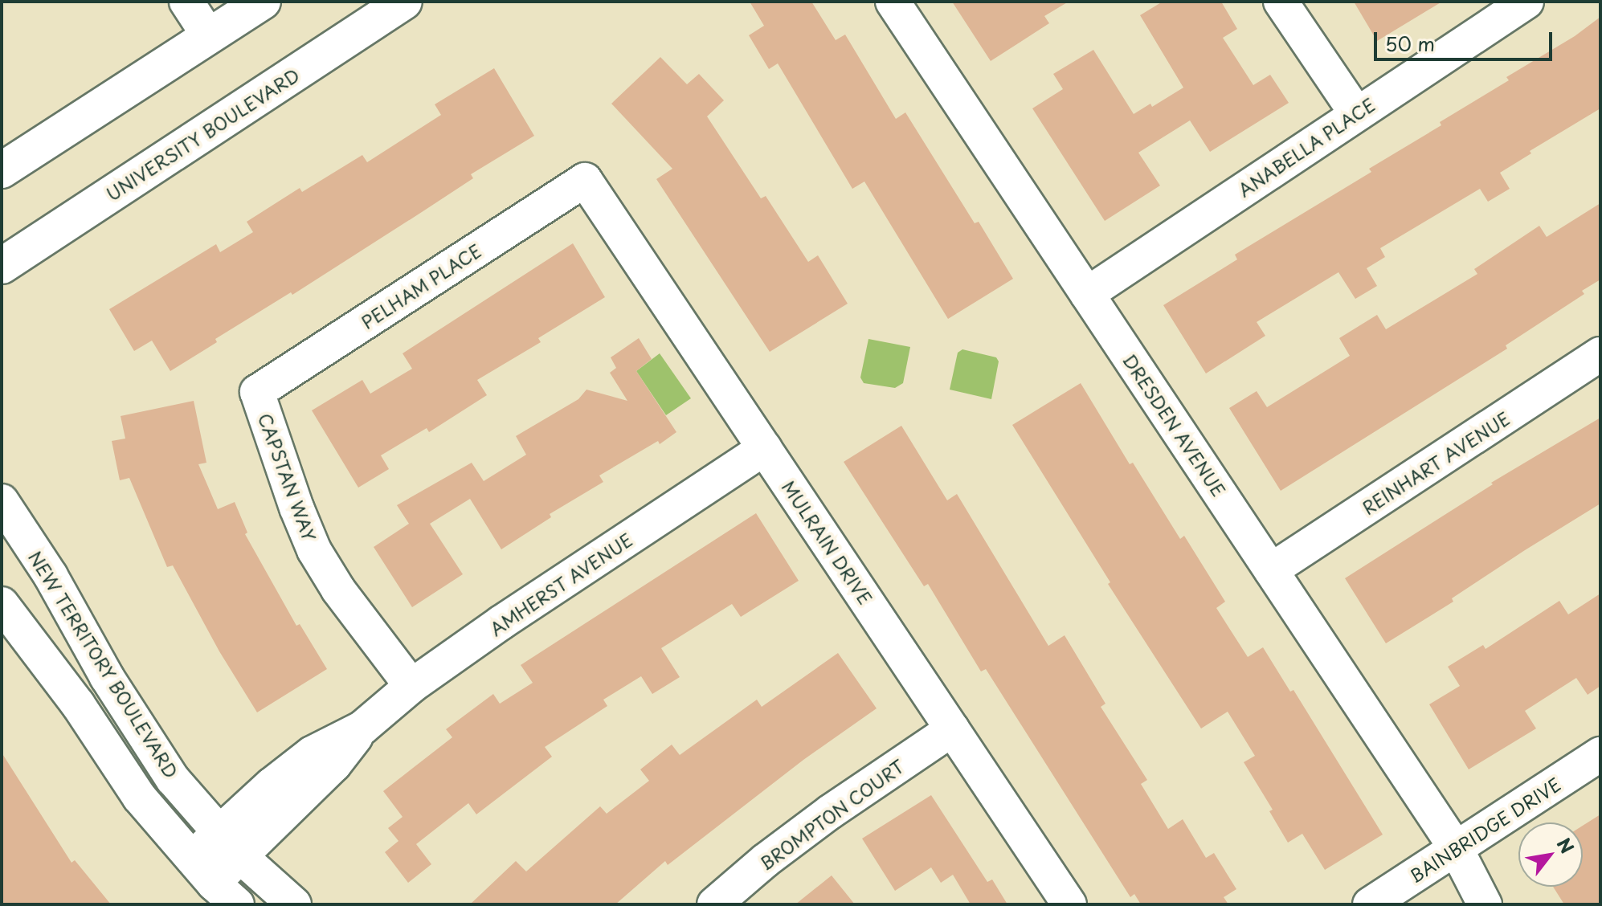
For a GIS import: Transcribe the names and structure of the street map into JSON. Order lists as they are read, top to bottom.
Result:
{
  "streets": {
    "main road": ["UNIVERSITY BOULEVARD"],
    "street": [
      "ANABELLA PLACE",
      "PELHAM PLACE",
      "DRESDEN AVENUE",
      "REINHART AVENUE",
      "CAPSTAN WAY",
      "MULRAIN DRIVE",
      "AMHERST AVENUE",
      "NEW TERRITORY BOULEVARD",
      "BROMPTON COURT",
      "BAINBRIDGE DRIVE"
    ]
  },
  "crossings": [
    ["ANABELLA PLACE", "DRESDEN AVENUE"],
    ["PELHAM PLACE", "CAPSTAN WAY"],
    ["PELHAM PLACE", "MULRAIN DRIVE"],
    ["DRESDEN AVENUE", "REINHART AVENUE"],
    ["DRESDEN AVENUE", "BAINBRIDGE DRIVE"],
    ["CAPSTAN WAY", "AMHERST AVENUE"],
    ["MULRAIN DRIVE", "AMHERST AVENUE"],
    ["MULRAIN DRIVE", "BROMPTON COURT"],
    ["AMHERST AVENUE", "NEW TERRITORY BOULEVARD"]
  ],
  "scale_bar": "50 m",
  "north": "top right"
}
